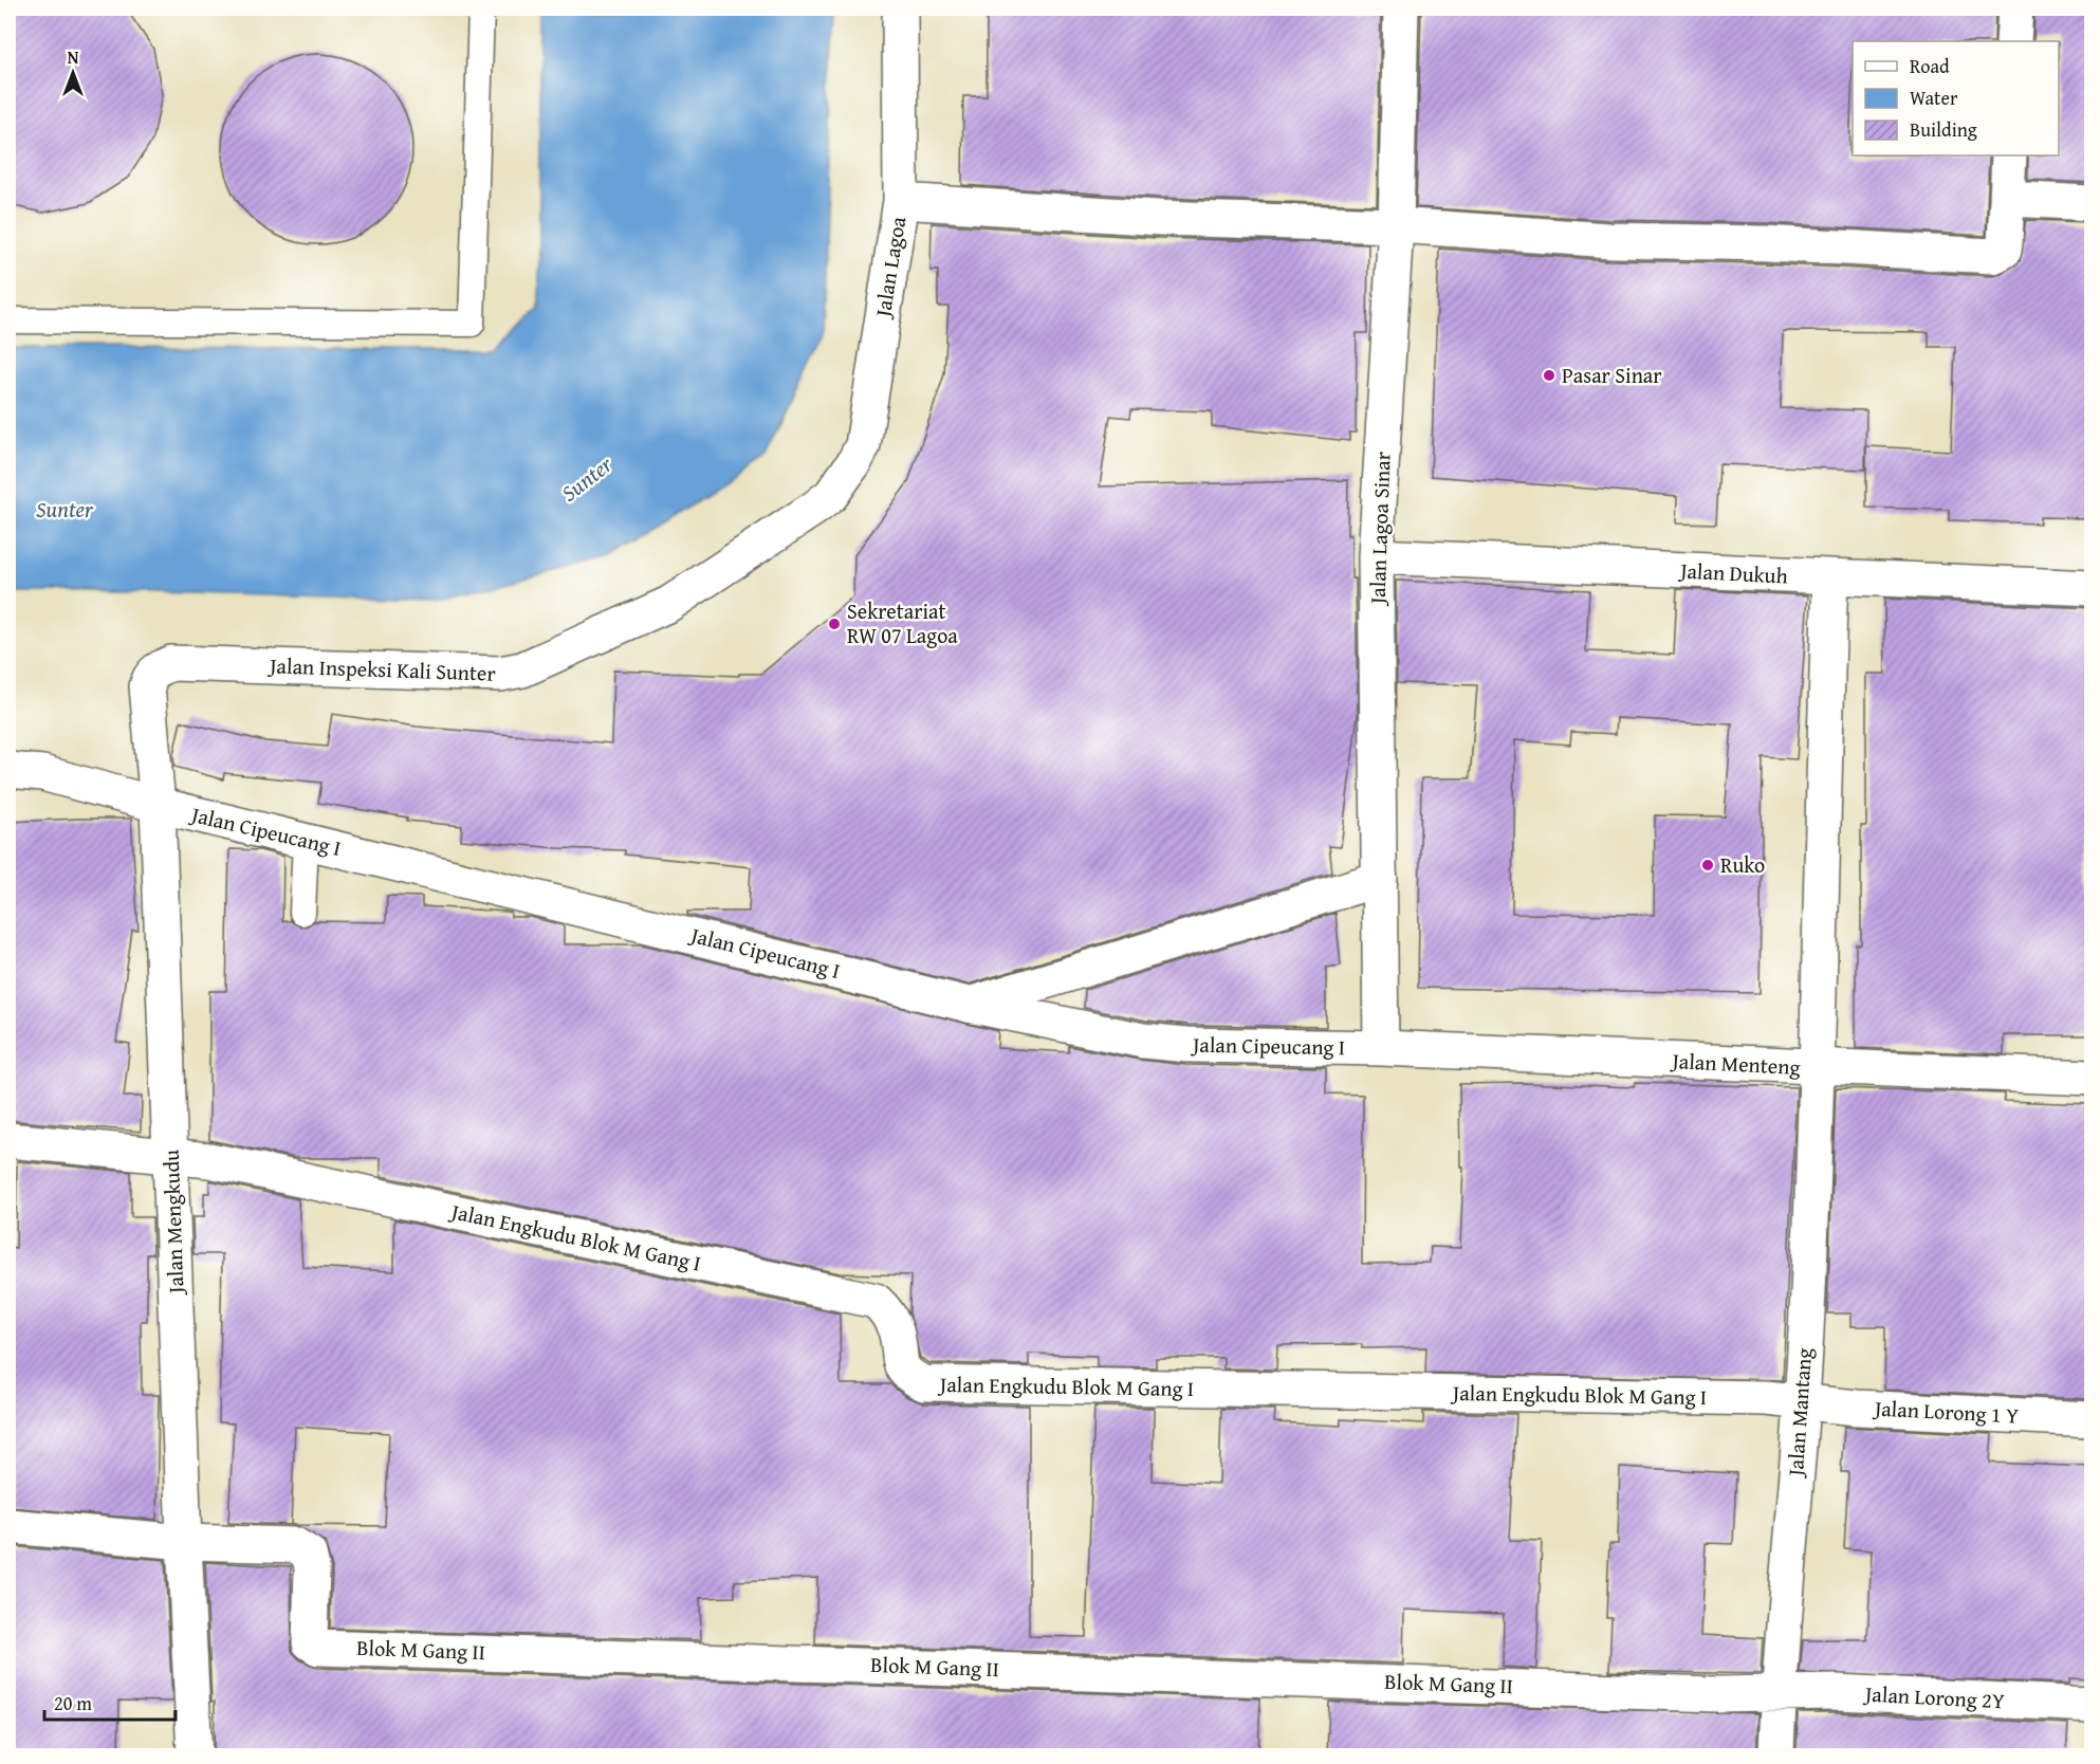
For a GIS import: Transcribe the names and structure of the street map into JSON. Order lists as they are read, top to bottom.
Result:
{
  "streets": {
    "street": [
      "Jalan Lagoa",
      "Jalan Lagoa Sinar",
      "Jalan Dukuh",
      "Jalan Inspeksi Kali Sunter",
      "Jalan Cipeucang I",
      "Jalan Menteng",
      "Jalan Mengkudu",
      "Jalan Engkudu Blok M Gang I",
      "Jalan Mantang",
      "Jalan Lorong 1 Y",
      "Blok M Gang II",
      "Jalan Lorong 2Y"
    ]
  },
  "crossings": [
    ["Jalan Lagoa", "Jalan Inspeksi Kali Sunter"],
    ["Jalan Lagoa Sinar", "Jalan Dukuh"],
    ["Jalan Lagoa Sinar", "Jalan Cipeucang I"],
    ["Jalan Lagoa Sinar", "Jalan Menteng"],
    ["Jalan Dukuh", "Jalan Mantang"],
    ["Jalan Inspeksi Kali Sunter", "Jalan Mengkudu"],
    ["Jalan Cipeucang I", "Jalan Menteng"],
    ["Jalan Cipeucang I", "Jalan Mengkudu"],
    ["Jalan Menteng", "Jalan Mantang"],
    ["Jalan Mengkudu", "Jalan Engkudu Blok M Gang I"],
    ["Jalan Mengkudu", "Blok M Gang II"],
    ["Jalan Engkudu Blok M Gang I", "Jalan Mantang"],
    ["Jalan Engkudu Blok M Gang I", "Jalan Lorong 1 Y"],
    ["Jalan Mantang", "Jalan Lorong 1 Y"],
    ["Jalan Mantang", "Blok M Gang II"],
    ["Jalan Mantang", "Jalan Lorong 2Y"],
    ["Blok M Gang II", "Jalan Lorong 2Y"]
  ],
  "water": ["Sunter"],
  "places": ["Pasar Sinar", "Sekretariat RW 07 Lagoa", "Ruko"],
  "legend": ["Road", "Water", "Building"],
  "scale_bar": "20 m",
  "north": "top"
}
